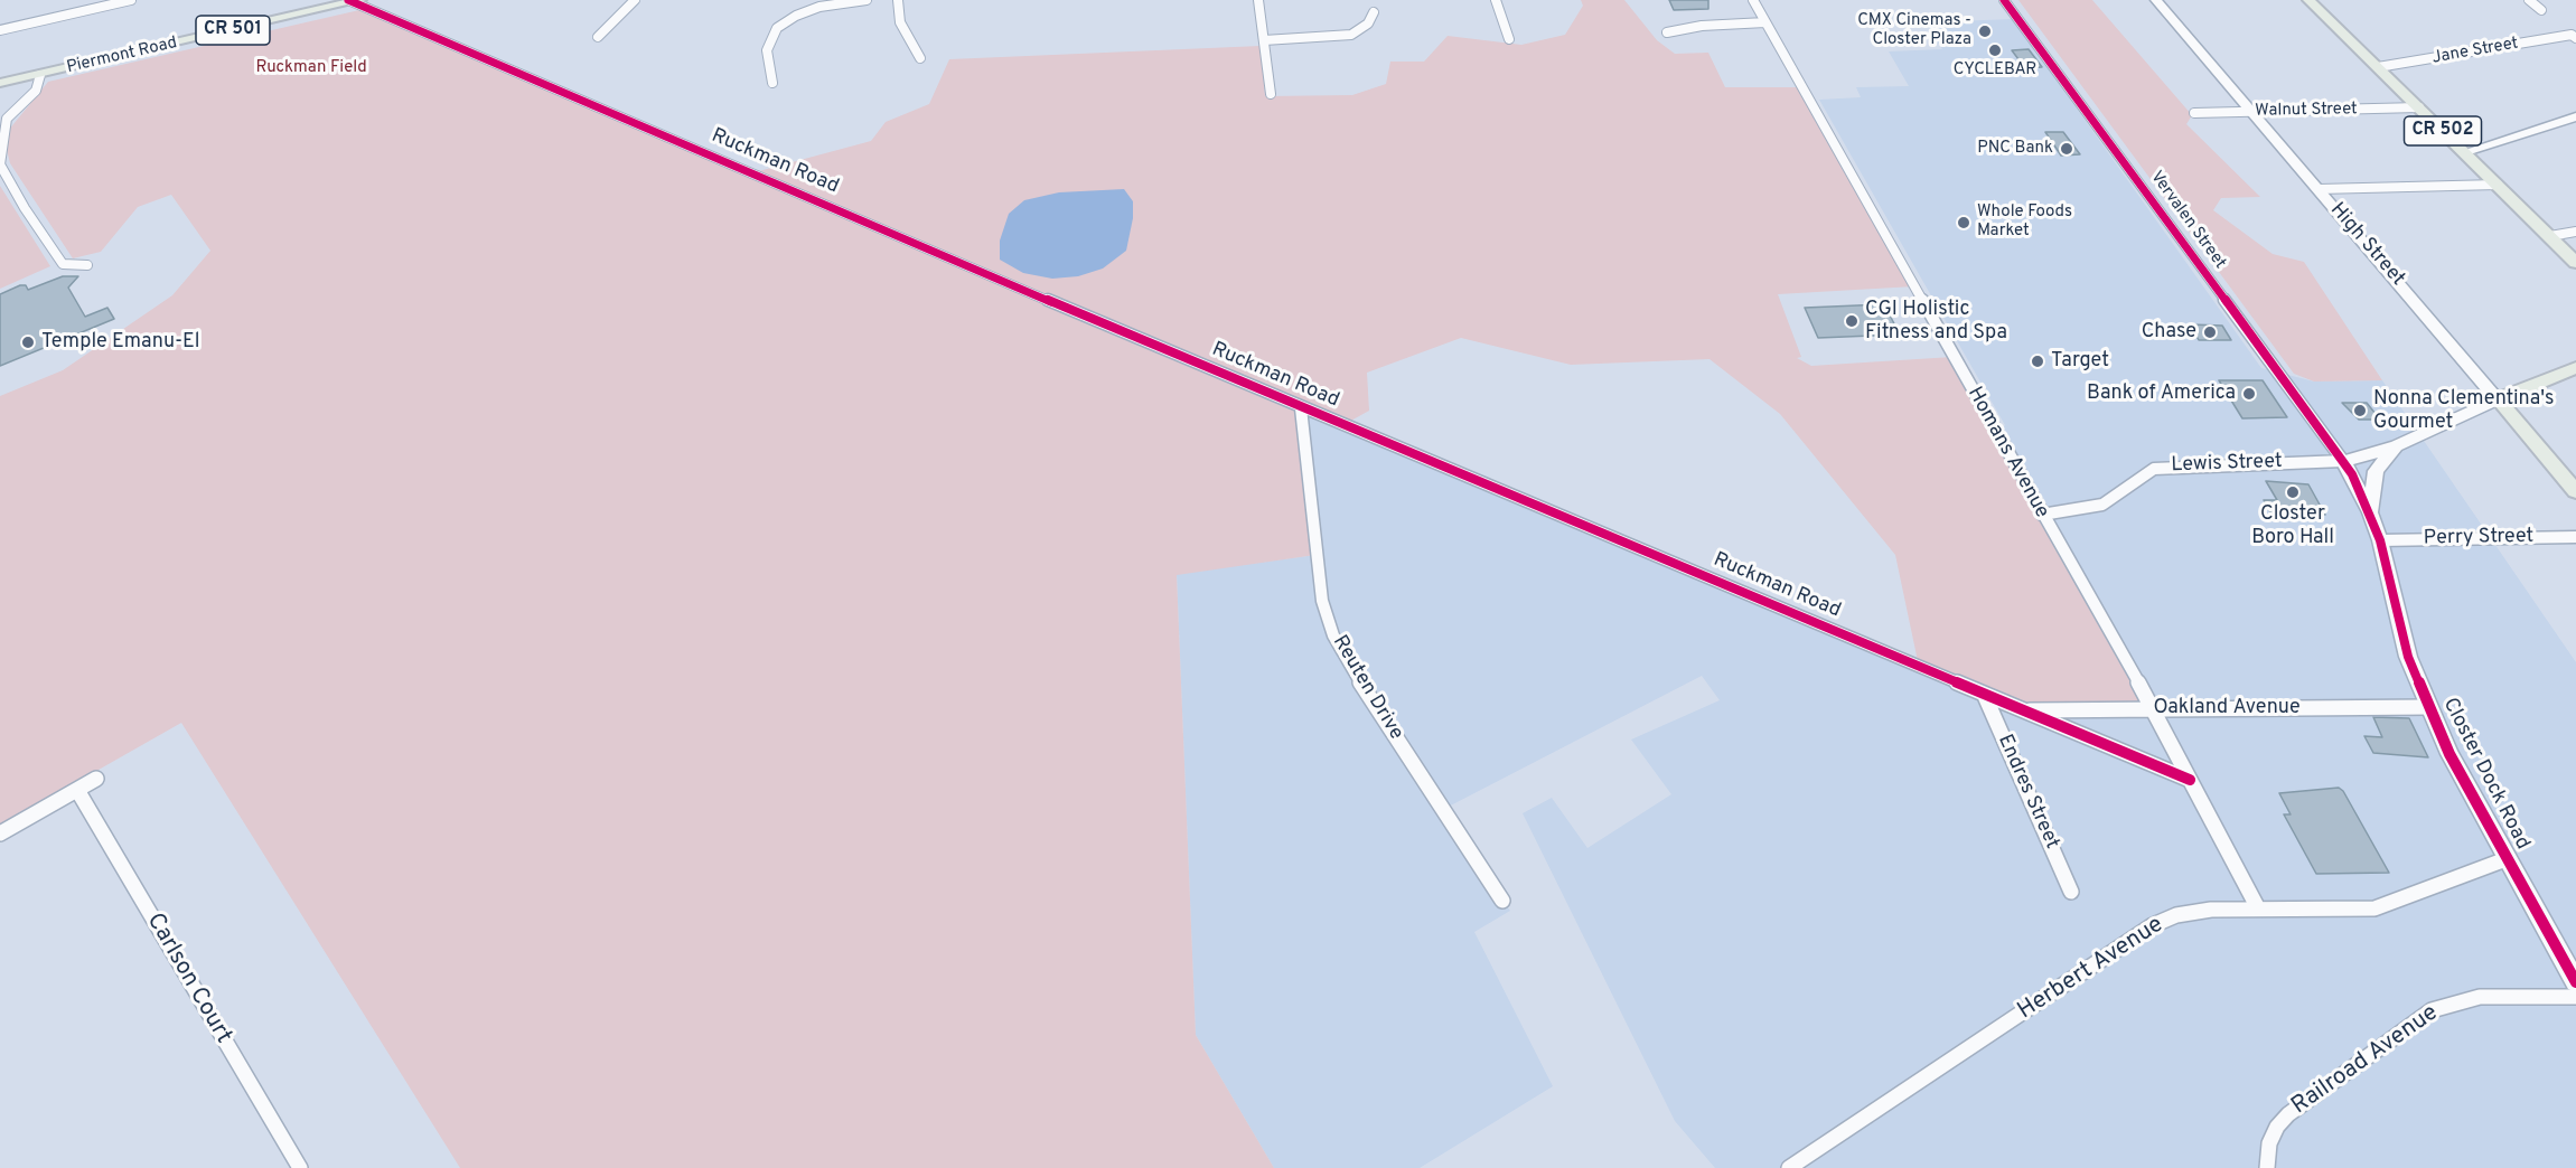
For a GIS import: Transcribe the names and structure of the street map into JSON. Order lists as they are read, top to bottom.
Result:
{
  "streets": {
    "main road": [
      "CR 501",
      "Piermont Road",
      "CR 502",
      "High Street"
    ],
    "street": [
      "Jane Street",
      "Walnut Street",
      "Ruckman Road",
      "Vervalen Street",
      "Homans Avenue",
      "Lewis Street",
      "Perry Street",
      "Reuten Drive",
      "Oakland Avenue",
      "Closter Dock Road",
      "Endres Street",
      "Herbert Avenue",
      "Carlson Court",
      "Railroad Avenue"
    ]
  },
  "crossings": [
    ["Jane Street", "CR 502"],
    ["Piermont Road", "Ruckman Road"],
    ["Walnut Street", "CR 502"],
    ["Walnut Street", "High Street"],
    ["Ruckman Road", "Homans Avenue"],
    ["Ruckman Road", "Reuten Drive"],
    ["Ruckman Road", "Oakland Avenue"],
    ["Ruckman Road", "Endres Street"],
    ["Vervalen Street", "Lewis Street"],
    ["Vervalen Street", "Closter Dock Road"],
    ["Homans Avenue", "Lewis Street"],
    ["Homans Avenue", "Oakland Avenue"],
    ["Homans Avenue", "Herbert Avenue"],
    ["Lewis Street", "Closter Dock Road"],
    ["Perry Street", "Closter Dock Road"],
    ["Oakland Avenue", "Closter Dock Road"],
    ["Closter Dock Road", "Herbert Avenue"]
  ],
  "parks": ["Ruckman Field"],
  "places": [
    "CMX Cinemas - Closter Plaza",
    "CYCLEBAR",
    "PNC Bank",
    "Whole Foods Market",
    "CGI Holistic Fitness and Spa",
    "Chase",
    "Temple Emanu-El",
    "Target",
    "Bank of America",
    "Nonna Clementina's Gourmet",
    "Closter Boro Hall"
  ]
}
